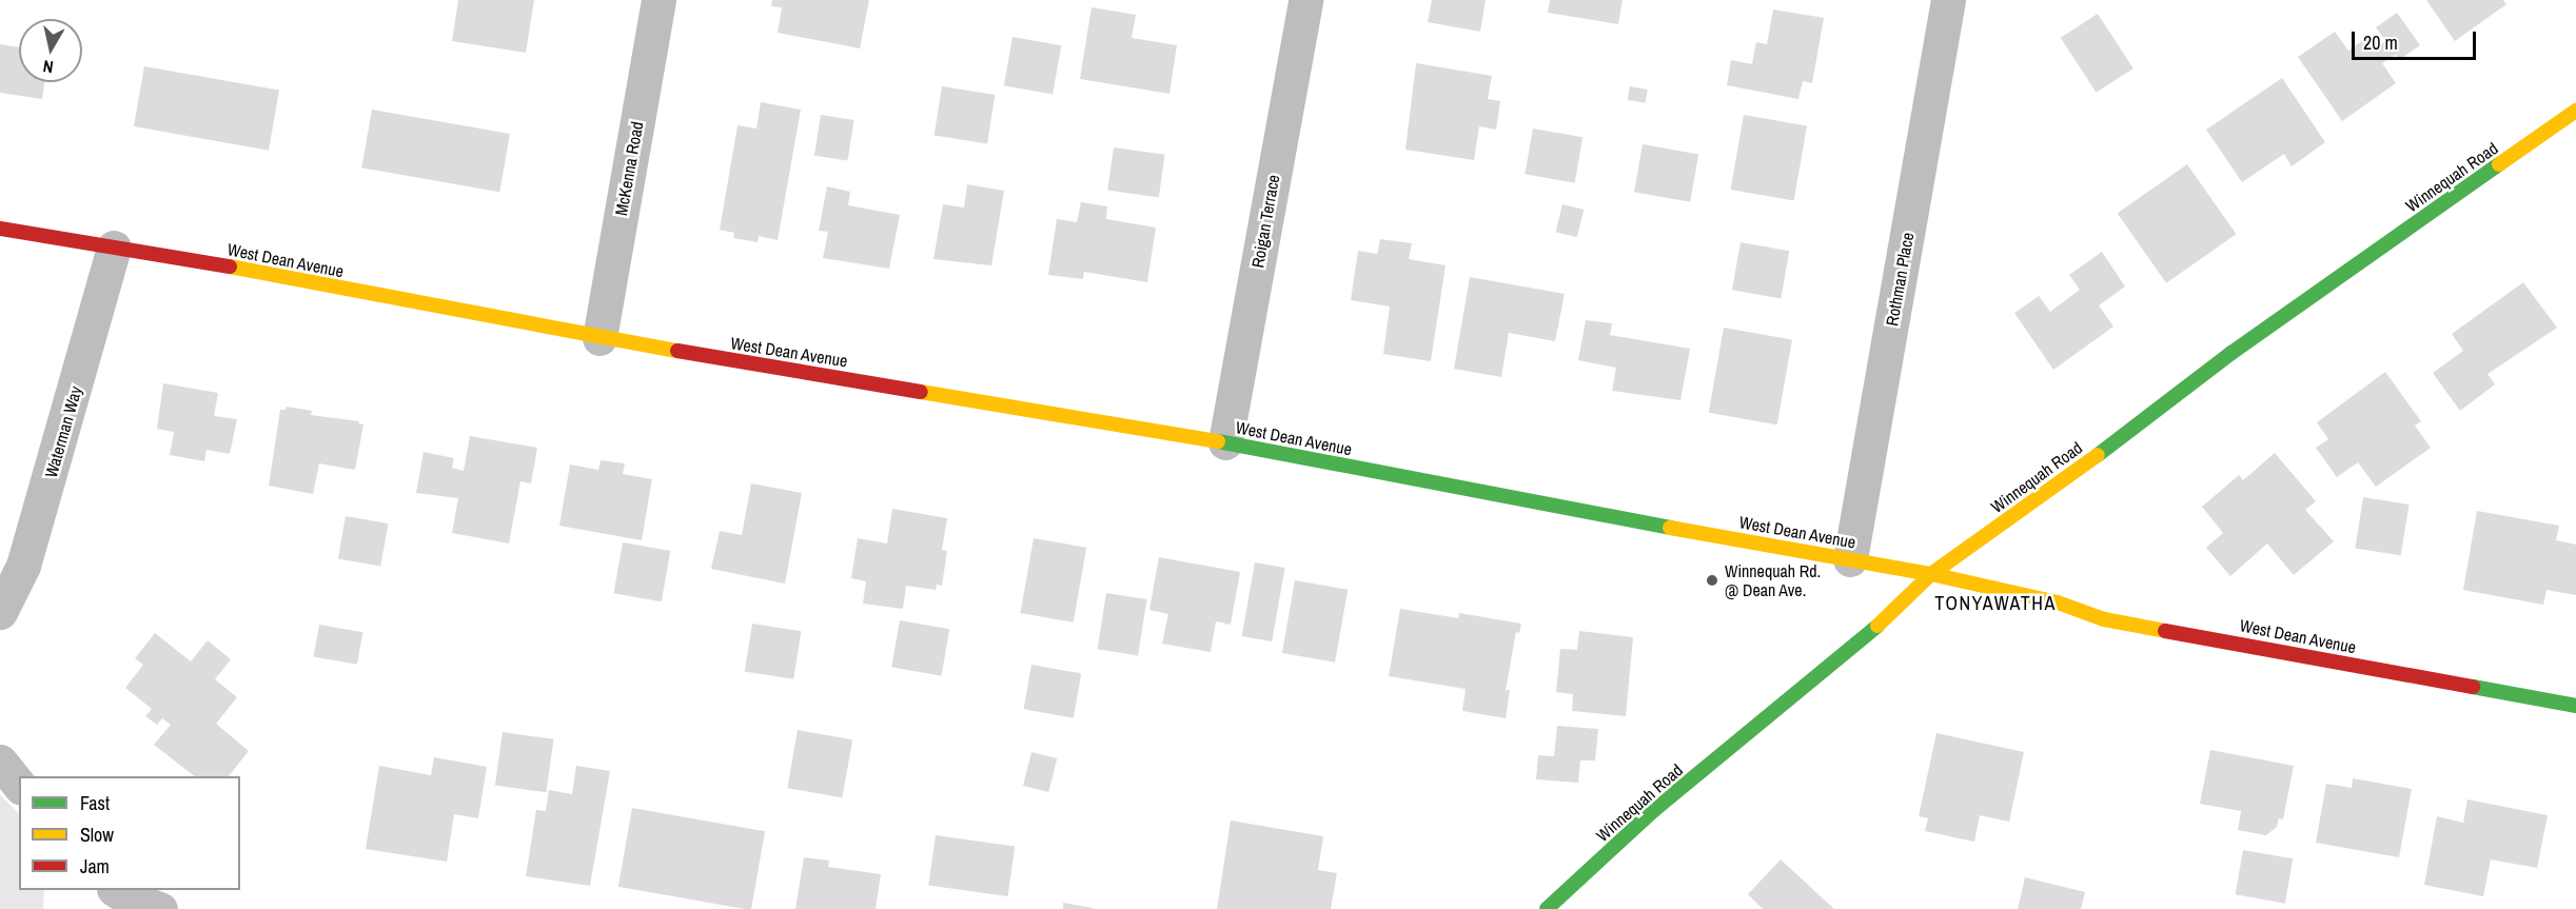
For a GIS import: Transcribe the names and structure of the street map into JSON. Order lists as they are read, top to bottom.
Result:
{
  "streets": {
    "street": [
      "McKenna Road",
      "Winnequah Road",
      "Roigan Terrace",
      "West Dean Avenue",
      "Rothman Place",
      "Waterman Way"
    ]
  },
  "crossings": [
    ["McKenna Road", "West Dean Avenue"],
    ["Winnequah Road", "West Dean Avenue"],
    ["Roigan Terrace", "West Dean Avenue"],
    ["West Dean Avenue", "Rothman Place"],
    ["West Dean Avenue", "Waterman Way"]
  ],
  "districts": ["TONYAWATHA"],
  "places": ["Winnequah Rd. @ Dean Ave."],
  "legend": ["Fast", "Slow", "Jam"],
  "scale_bar": "20 m",
  "north": "bottom"
}
